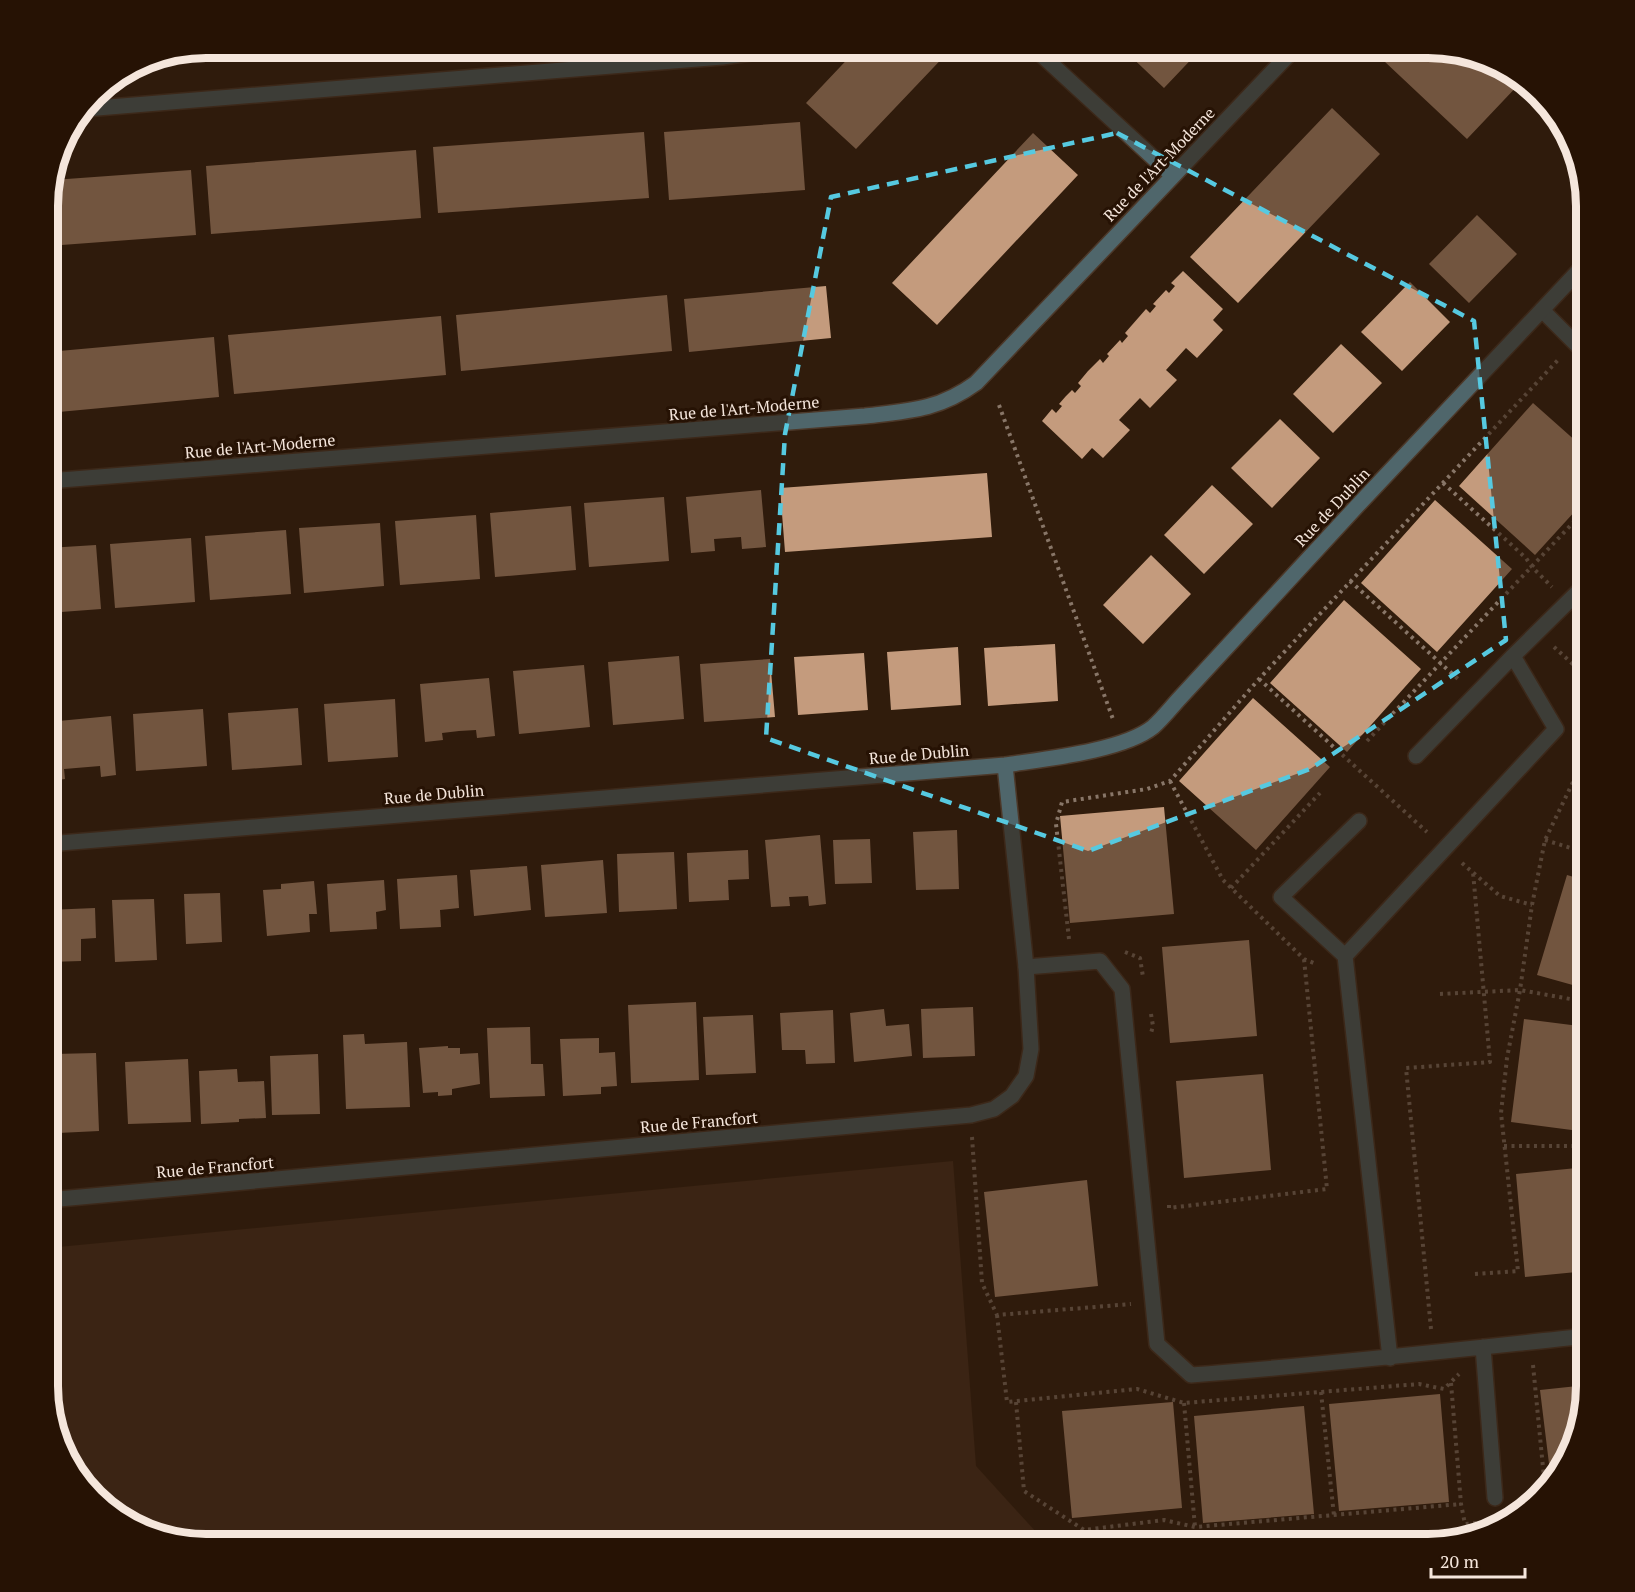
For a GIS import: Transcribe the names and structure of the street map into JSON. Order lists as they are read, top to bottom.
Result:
{
  "streets": {
    "street": ["Rue de l'Art-Moderne", "Rue de Dublin", "Rue de Francfort"]
  },
  "crossings": [
    ["Rue de Dublin", "Rue de Francfort"]
  ],
  "scale_bar": "20 m"
}
